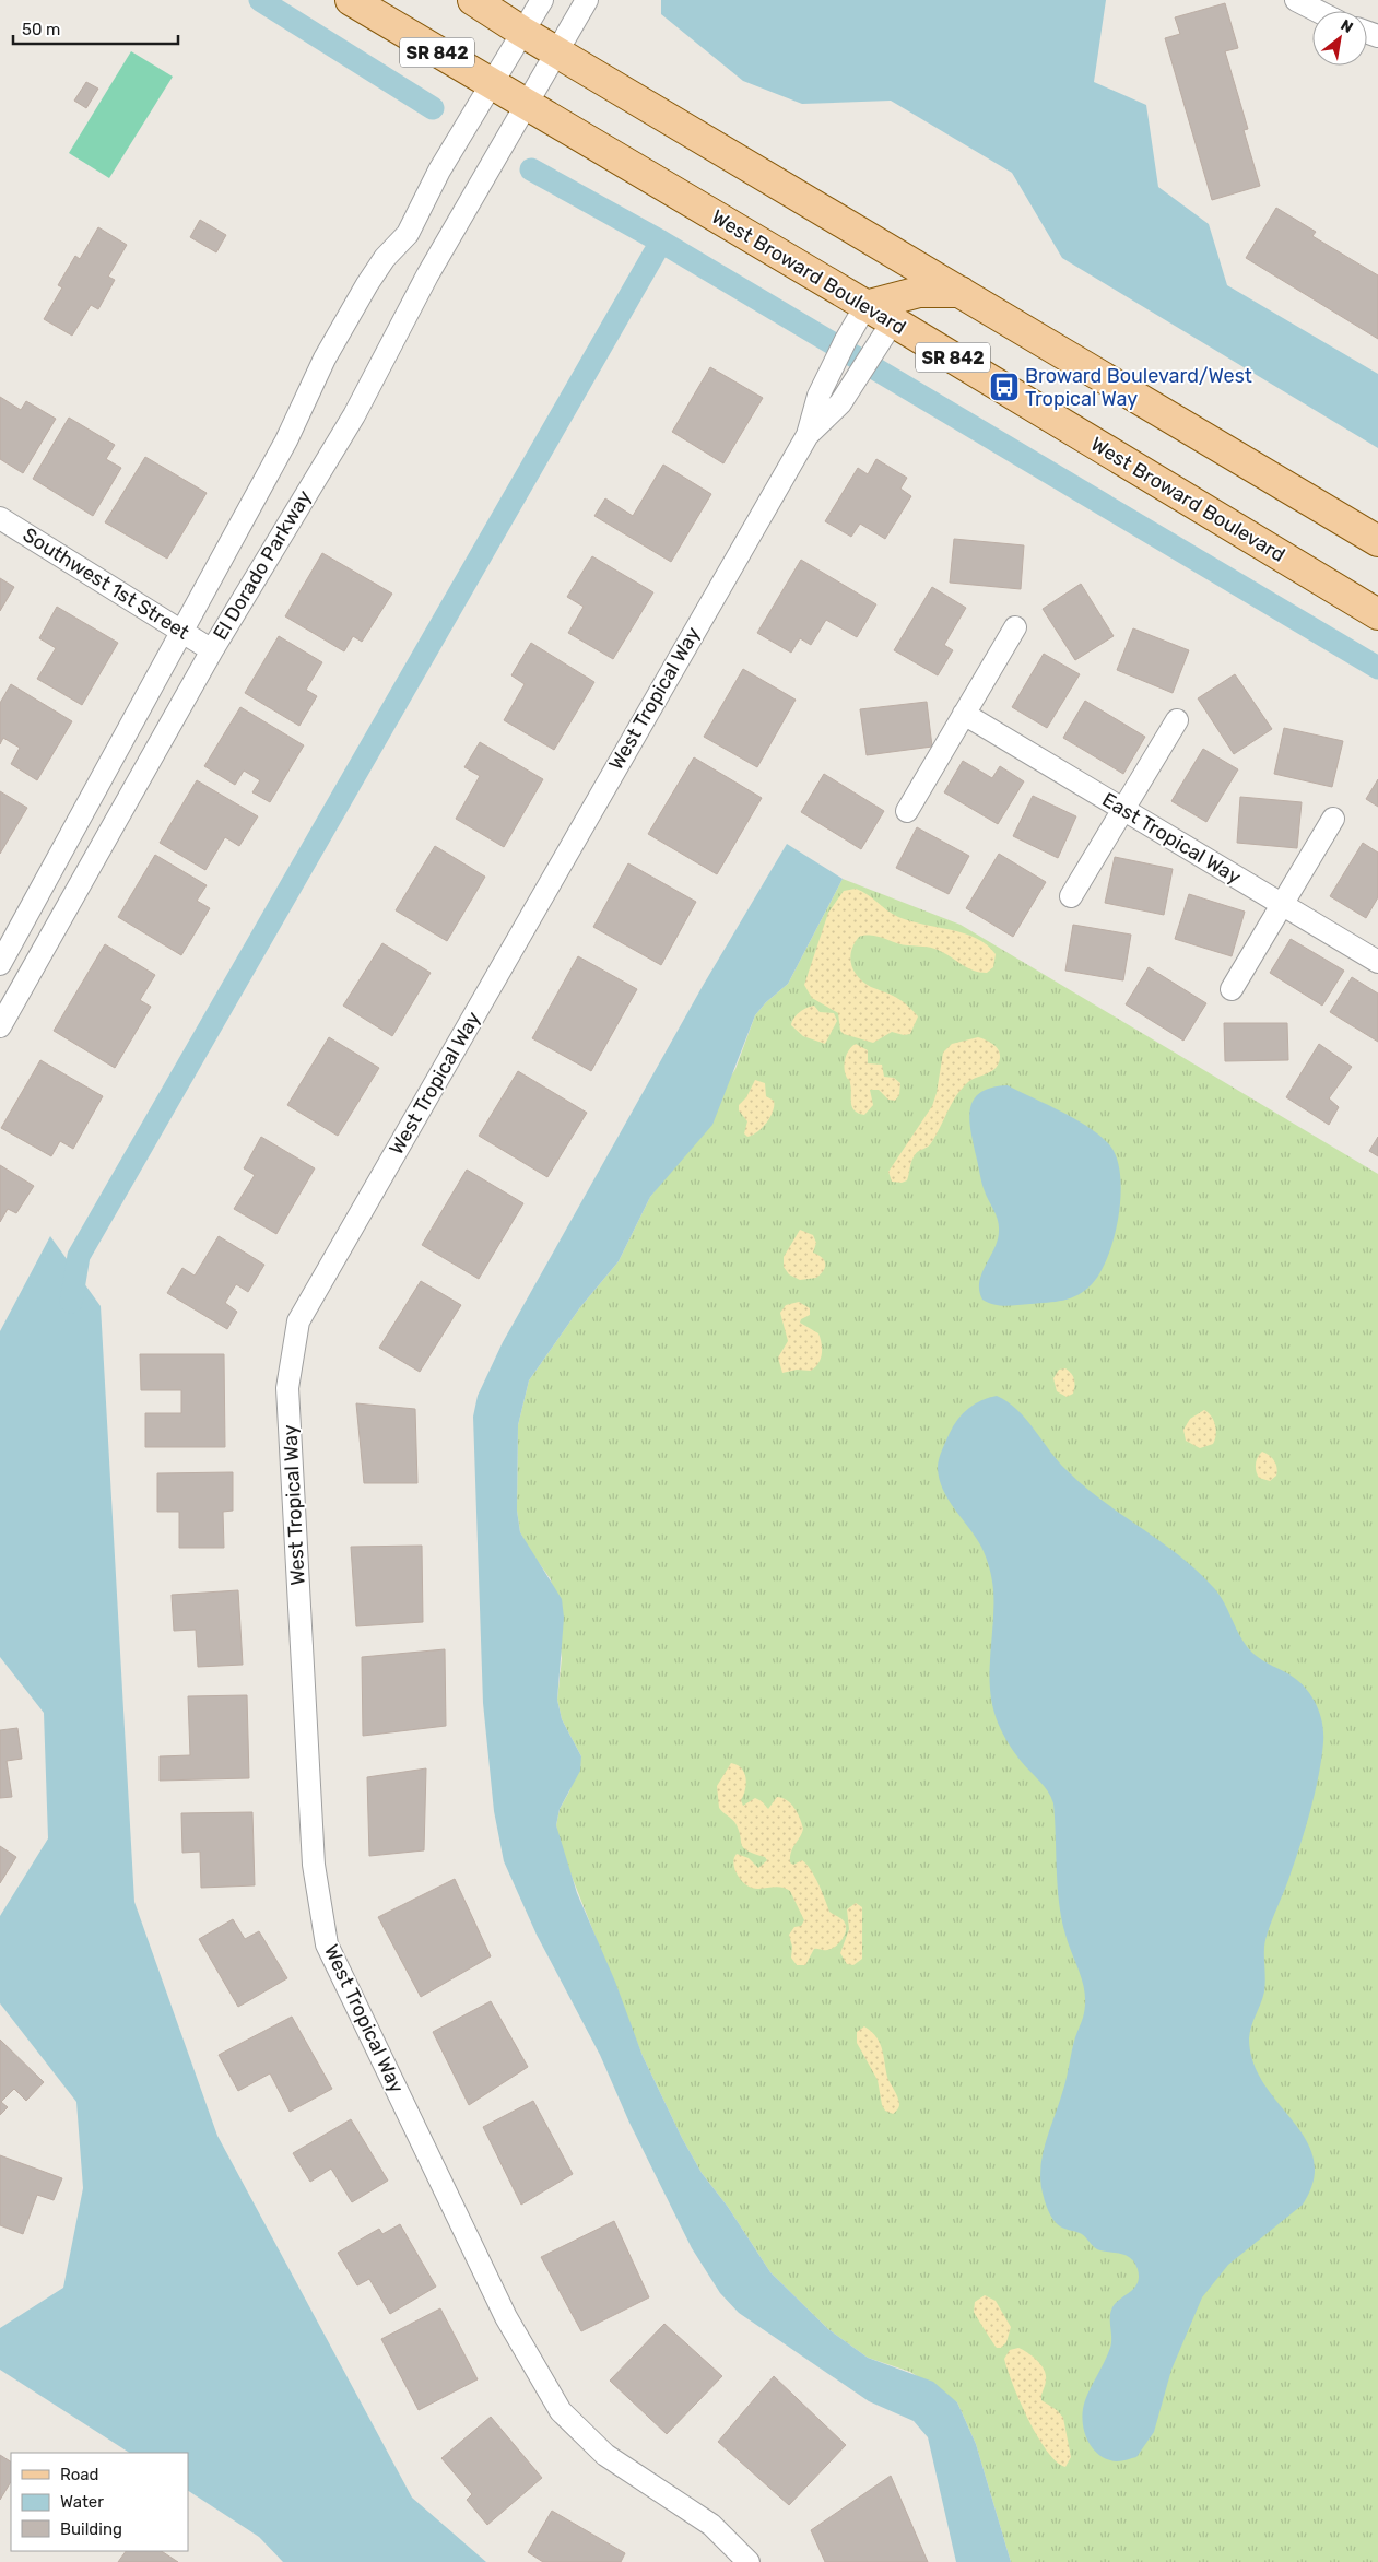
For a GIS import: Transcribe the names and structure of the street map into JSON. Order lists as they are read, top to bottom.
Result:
{
  "streets": {
    "main road": ["SR 842", "West Broward Boulevard"],
    "street": [
      "El Dorado Parkway",
      "Southwest 1st Street",
      "West Tropical Way",
      "East Tropical Way"
    ]
  },
  "crossings": [
    ["SR 842", "El Dorado Parkway"],
    ["West Broward Boulevard", "El Dorado Parkway"],
    ["West Broward Boulevard", "West Tropical Way"],
    ["El Dorado Parkway", "Southwest 1st Street"]
  ],
  "places": {
    "bus stop": ["Broward Boulevard/West Tropical Way"]
  },
  "legend": ["Road", "Water", "Building"],
  "scale_bar": "50 m",
  "north": "top right"
}
